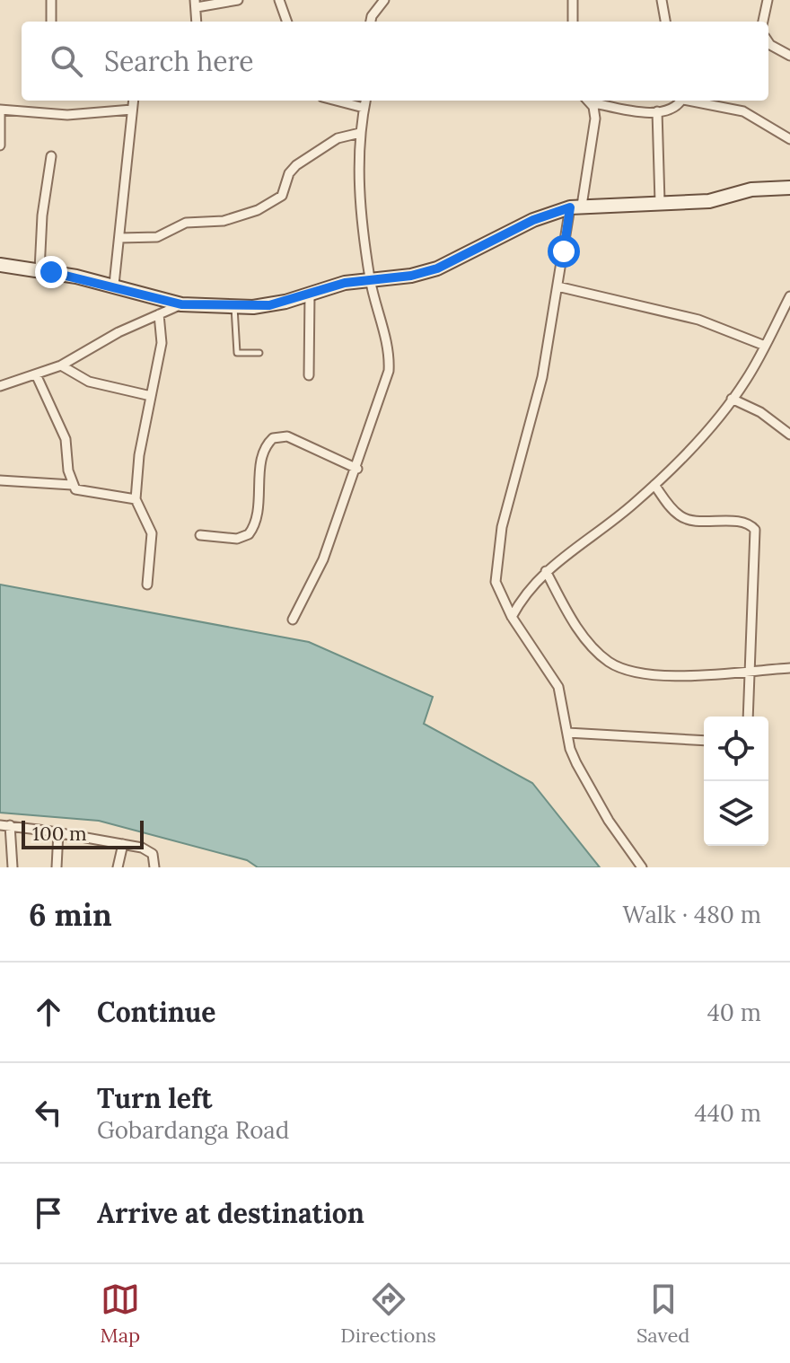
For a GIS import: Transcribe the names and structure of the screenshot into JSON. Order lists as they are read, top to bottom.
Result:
{
  "scale_bar": "100 m",
  "page": {
    "search": "Search here",
    "scale": "100 m",
    "heading": ["6 min", "Walk · 480 m"],
    "list": [
      ["Continue", "40 m"],
      ["Turn left", "Gobardanga Road", "440 m"],
      "Arrive at destination"
    ],
    "nav": ["Map", "Directions", "Saved"]
  }
}
